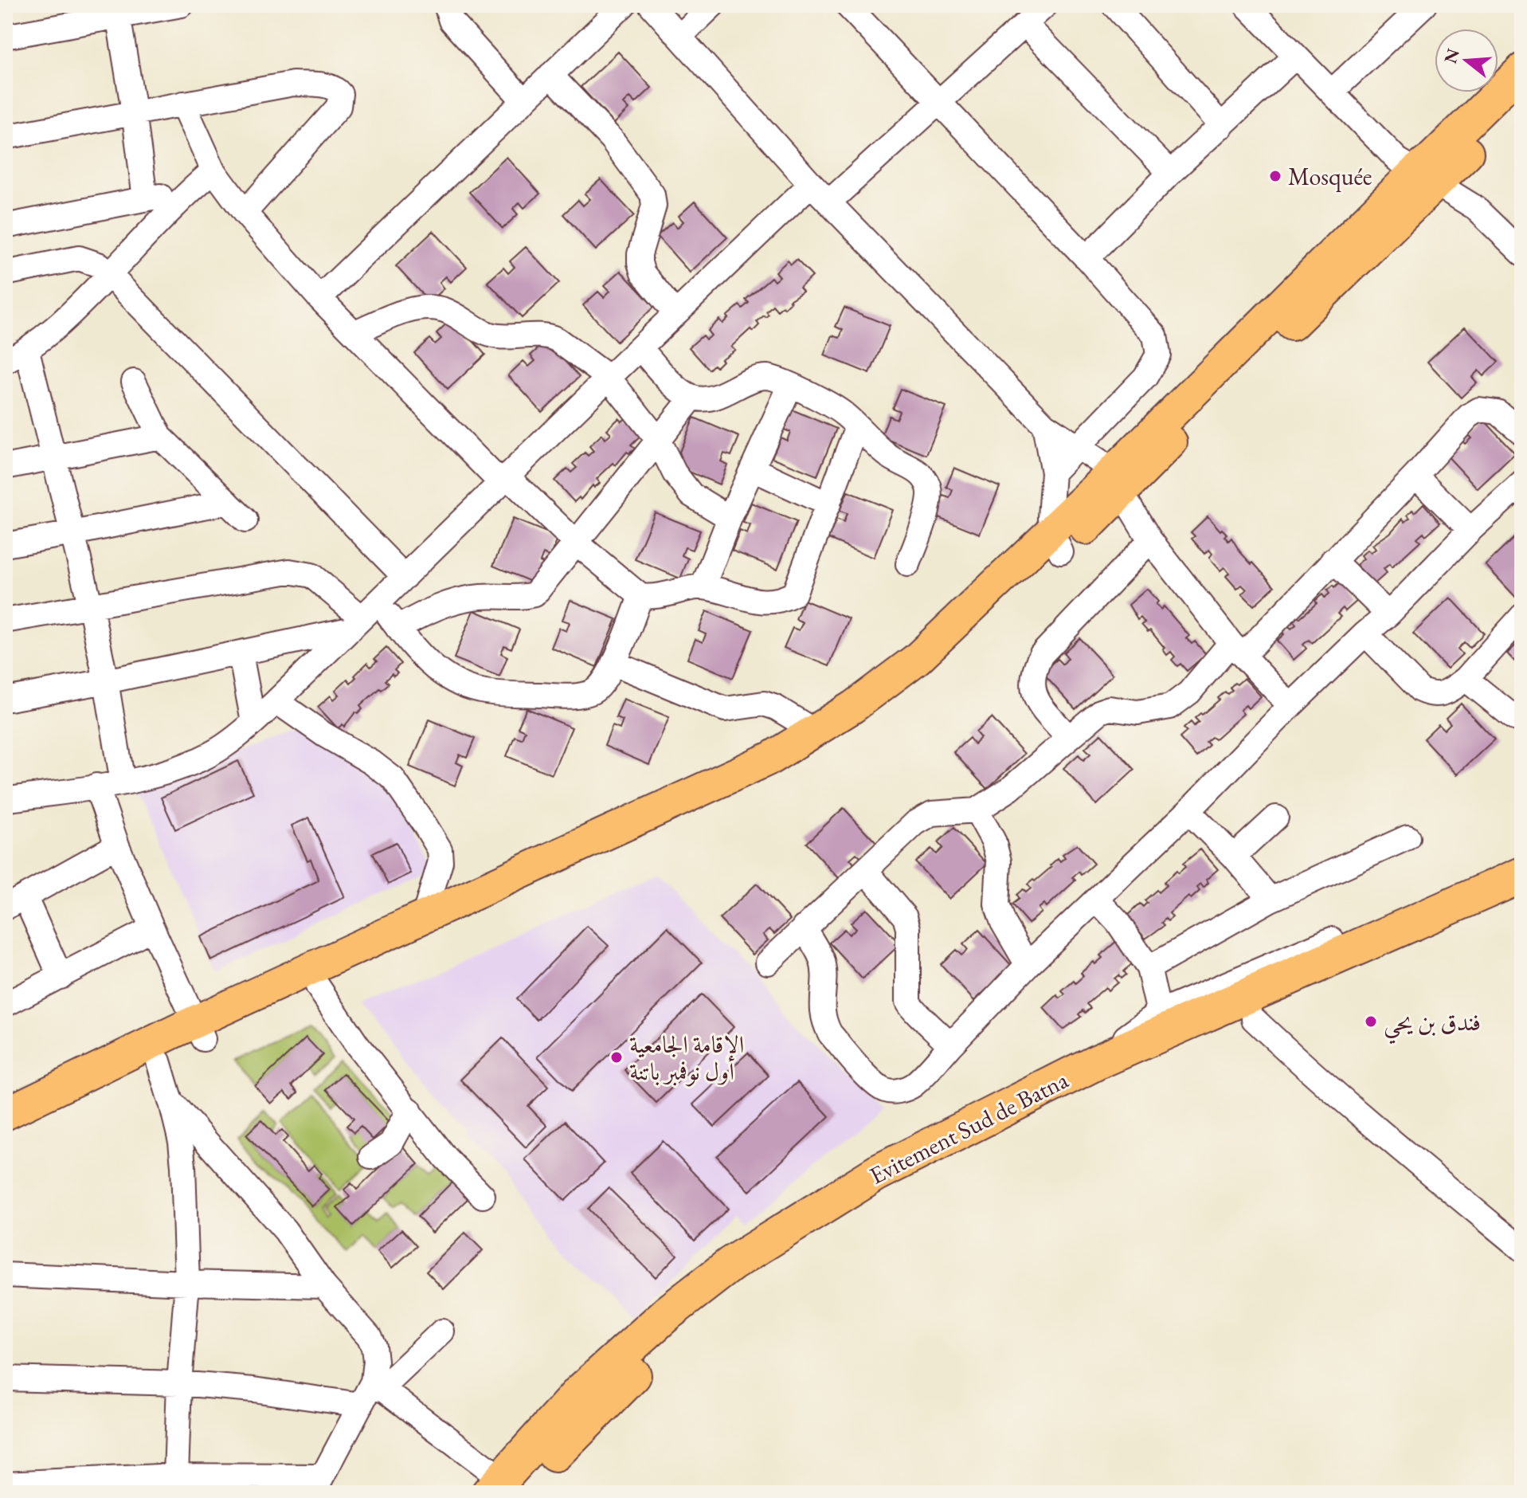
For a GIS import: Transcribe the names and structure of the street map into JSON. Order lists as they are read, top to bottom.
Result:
{
  "streets": {
    "highway": ["Evitement Sud de Batna"]
  },
  "places": ["Mosquée", "فندق بن يحي", "الإقامة الجامعية أول نوفمبر باتنة"],
  "north": "left"
}
